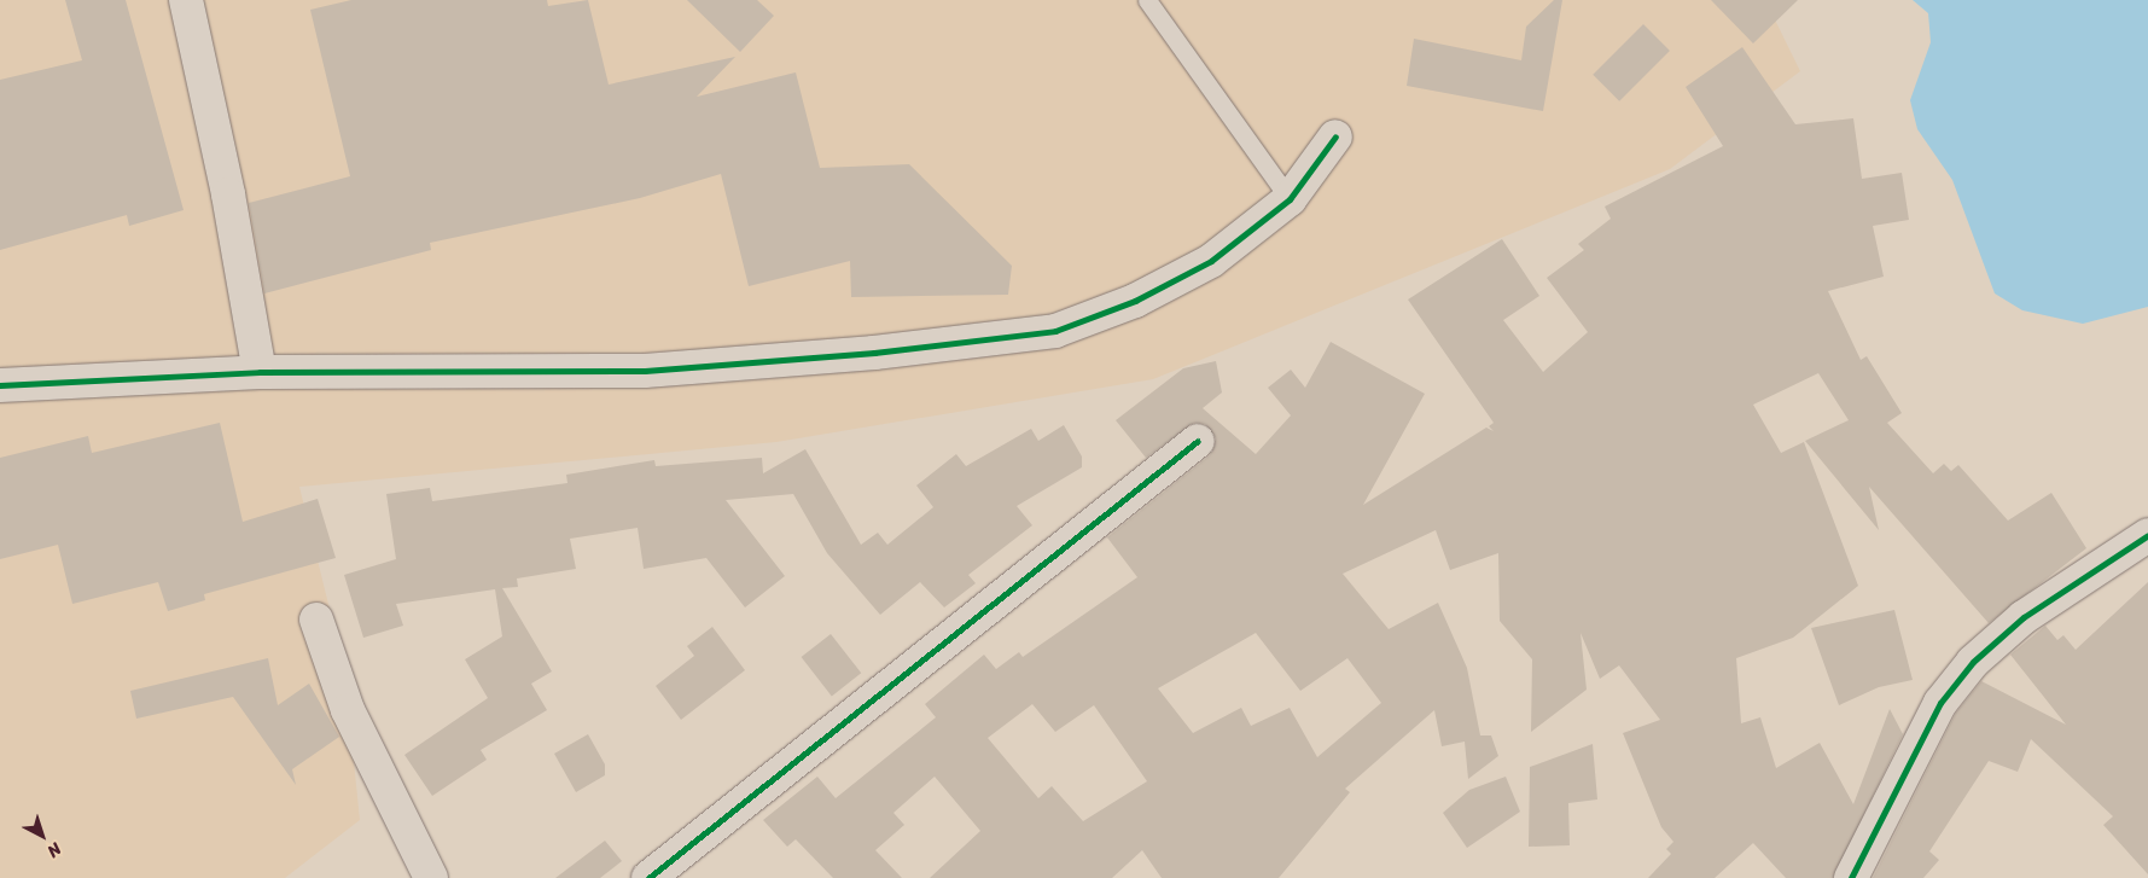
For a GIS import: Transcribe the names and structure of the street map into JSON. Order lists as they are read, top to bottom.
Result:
{
  "north": "bottom right"
}
